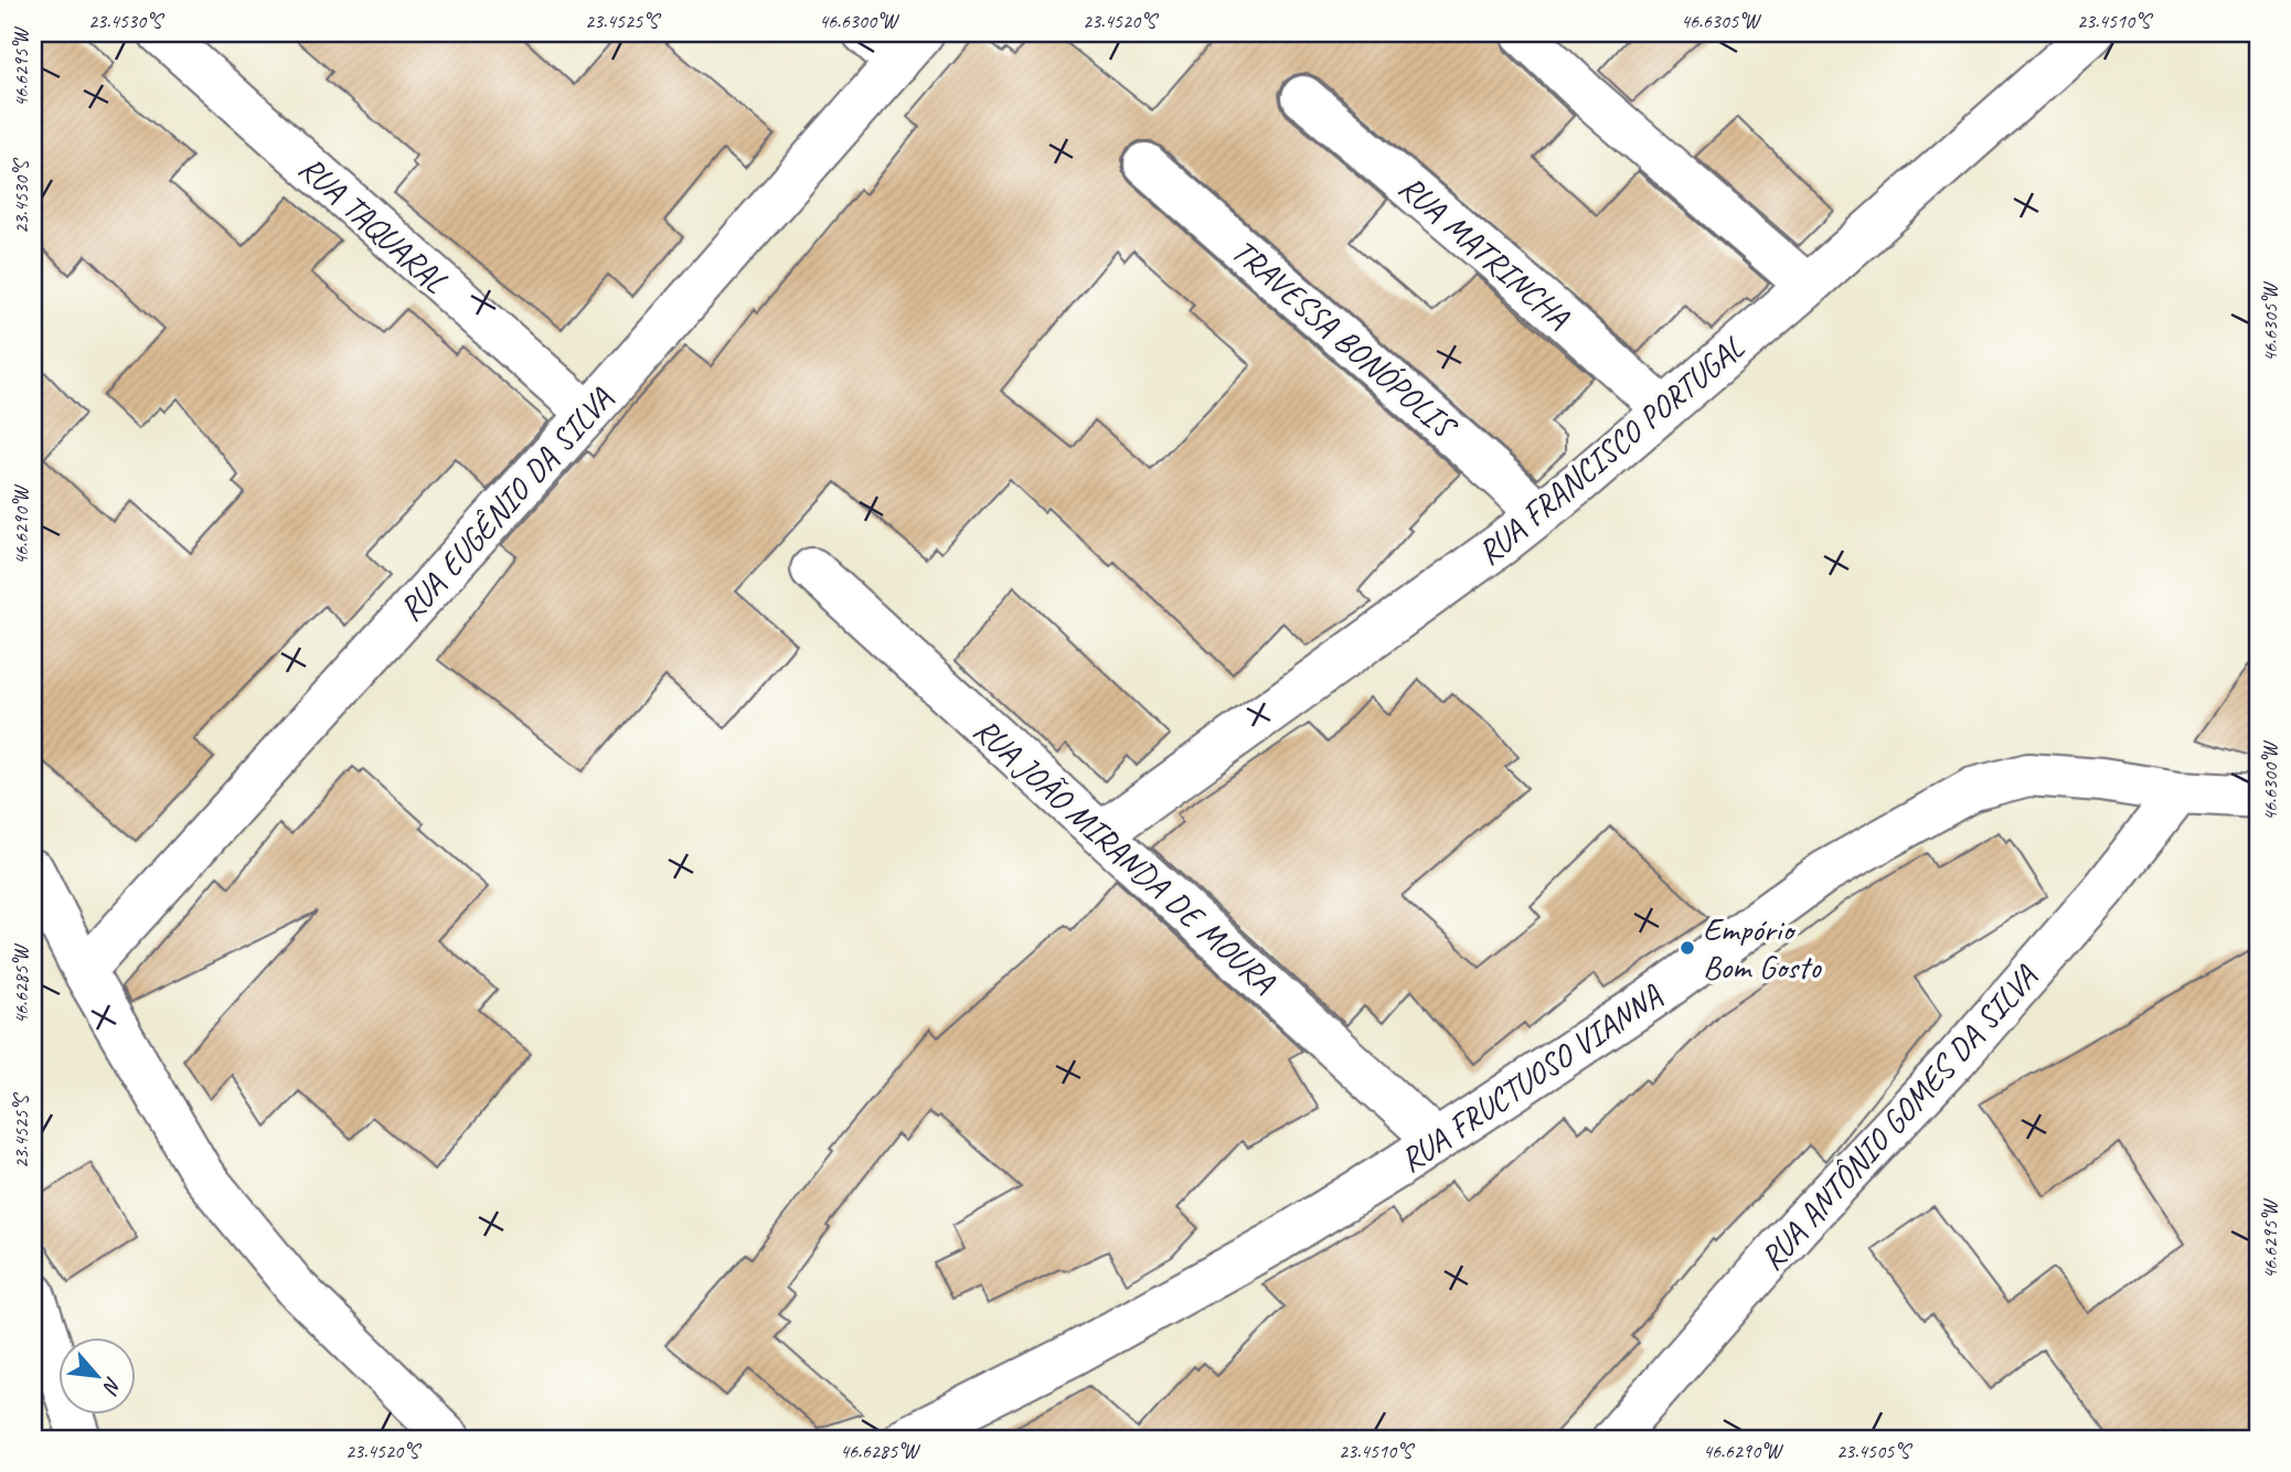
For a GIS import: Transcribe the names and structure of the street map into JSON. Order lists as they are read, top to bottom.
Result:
{
  "streets": {
    "street": [
      "RUA TAQUARAL",
      "RUA MATRINCHA",
      "TRAVESSA BONÓPOLIS",
      "RUA FRANCISCO PORTUGAL",
      "RUA EUGÊNIO DA SILVA",
      "RUA JOÃO MIRANDA DE MOURA",
      "RUA FRUCTUOSO VIANNA",
      "RUA ANTÔNIO GOMES DA SILVA"
    ]
  },
  "crossings": [
    ["RUA TAQUARAL", "RUA EUGÊNIO DA SILVA"],
    ["RUA MATRINCHA", "RUA FRANCISCO PORTUGAL"],
    ["TRAVESSA BONÓPOLIS", "RUA FRANCISCO PORTUGAL"],
    ["RUA FRANCISCO PORTUGAL", "RUA JOÃO MIRANDA DE MOURA"],
    ["RUA JOÃO MIRANDA DE MOURA", "RUA FRUCTUOSO VIANNA"],
    ["RUA FRUCTUOSO VIANNA", "RUA ANTÔNIO GOMES DA SILVA"]
  ],
  "places": ["Empório Bom Gosto"],
  "north": "bottom right",
  "coordinates": [
    "23.4530°S",
    "23.4525°S",
    "46.6300°W",
    "23.4520°S",
    "46.6305°W",
    "23.4510°S",
    "46.6295°W",
    "46.6290°W",
    "46.6285°W",
    "23.4505°S"
  ]
}
